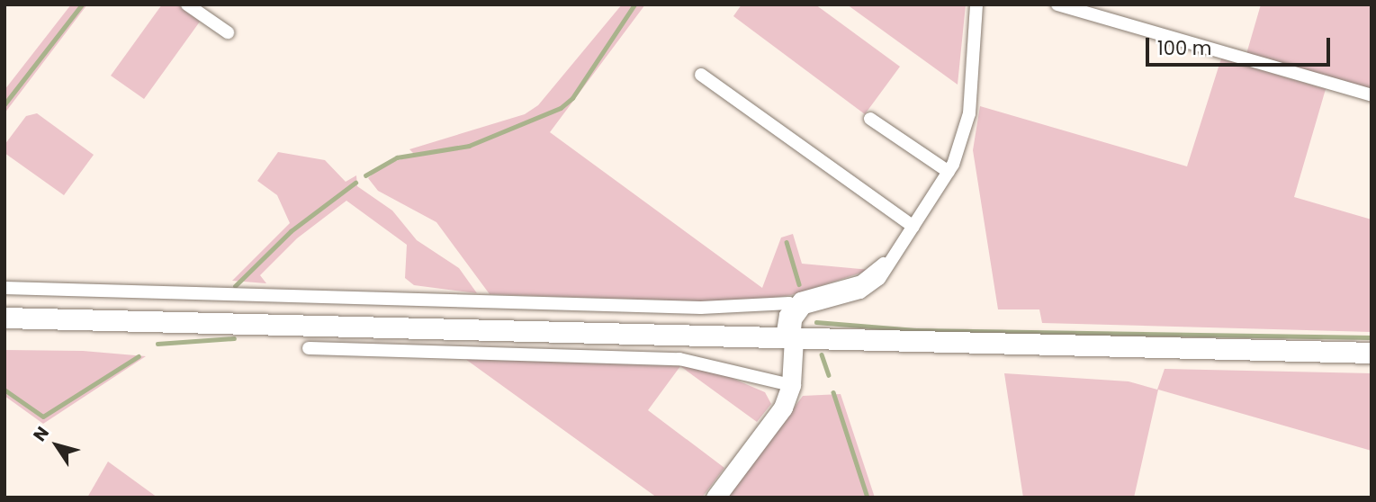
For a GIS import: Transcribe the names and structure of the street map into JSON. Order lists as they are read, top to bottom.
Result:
{
  "scale_bar": "100 m",
  "north": "top left"
}
